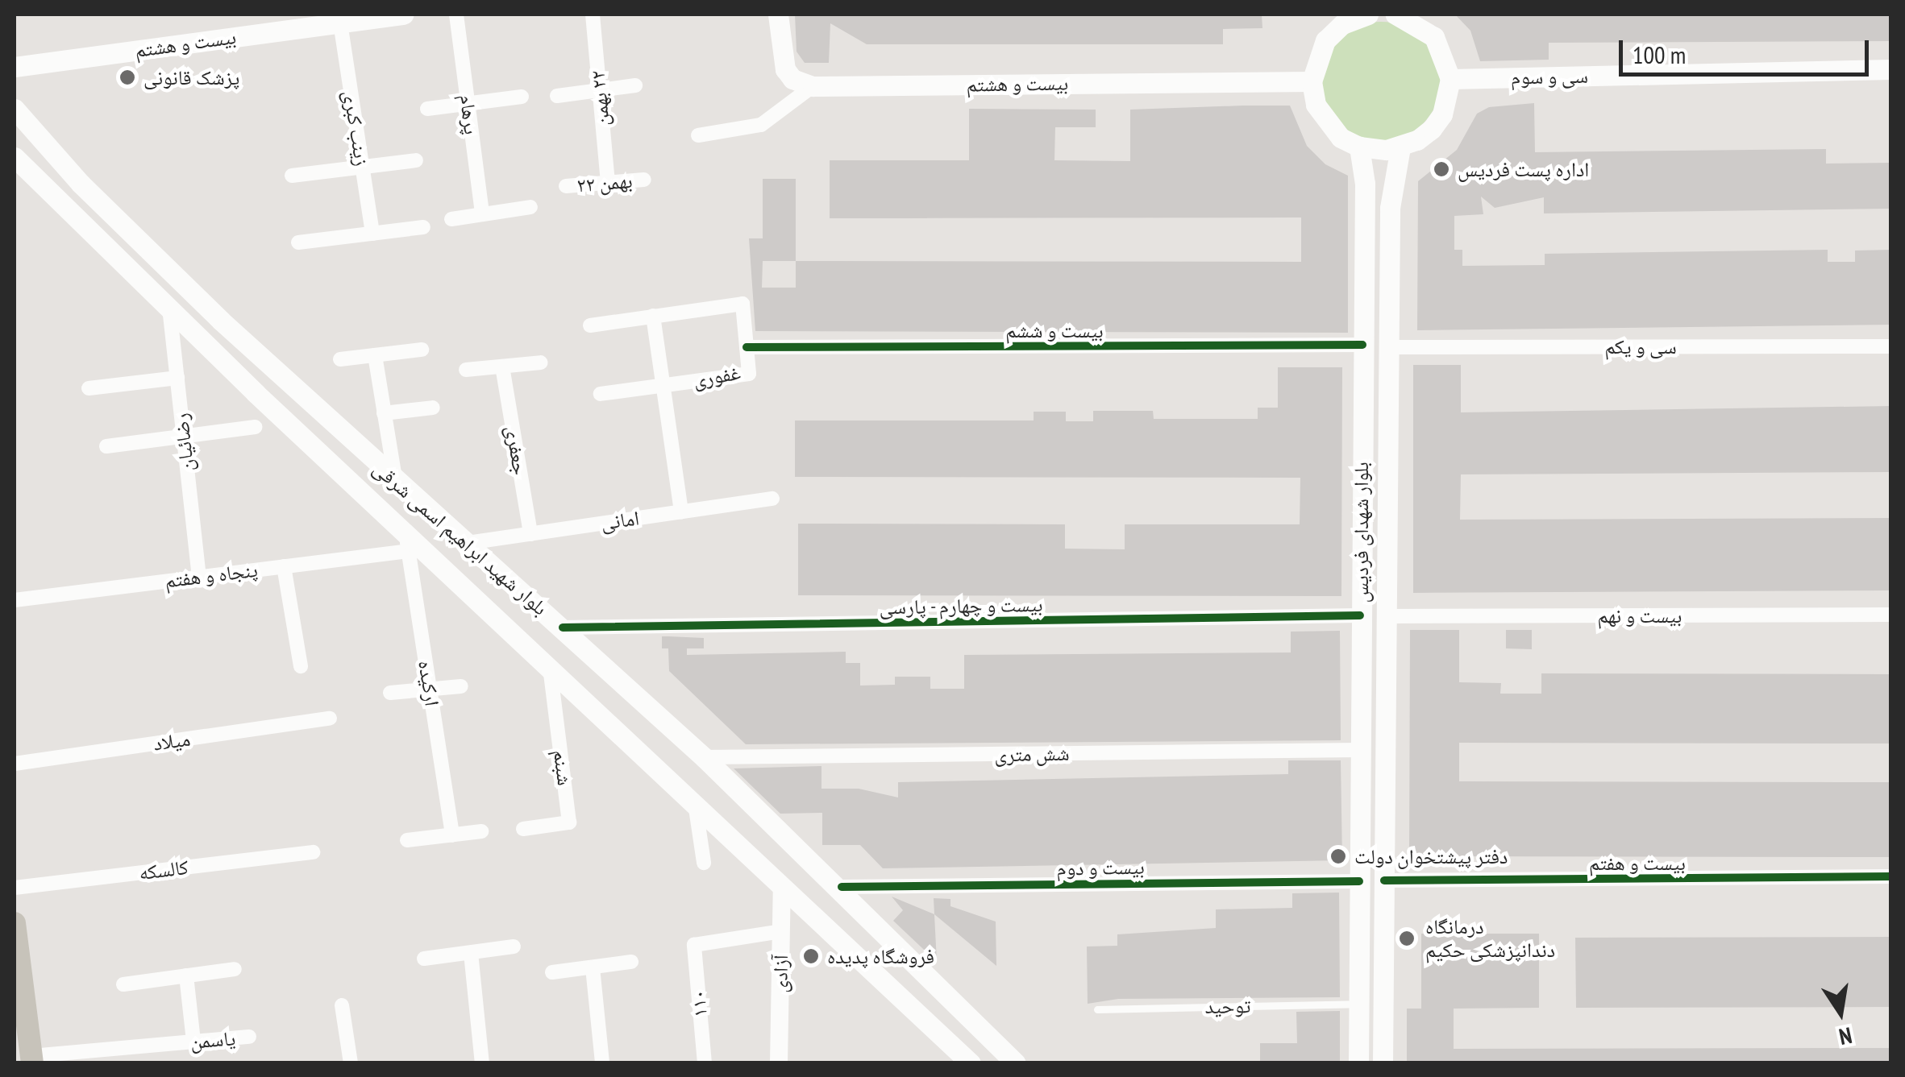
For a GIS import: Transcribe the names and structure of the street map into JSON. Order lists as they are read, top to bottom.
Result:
{
  "streets": {
    "main road": [
      "بیست و هشتم",
      "سی و سوم",
      "بلوار شهدای فردیس",
      "بلوار شهید ابراهیم اسمی شرقی"
    ],
    "street": [
      "٢٢ بهمن",
      "پرهام",
      "زینب کبری",
      "۲۲ بهمن",
      "بیست و ششم",
      "سی و یکم",
      "غفوری",
      "رضائیان",
      "جعفری",
      "امانی",
      "پنجاه و هفتم",
      "بیست و چهارم - پارسی",
      "بیست و نهم",
      "ارکیده",
      "میلاد",
      "شش متری",
      "شبنم",
      "بیست و هفتم",
      "بیست و دوم",
      "کالسکه",
      "آزادی",
      "۱۱۰",
      "یاسمن"
    ],
    "lane": ["توحید"]
  },
  "crossings": [
    ["بیست و هشتم", "زینب کبری"],
    ["٢٢ بهمن", "۲۲ بهمن"],
    ["بیست و ششم", "غفوری"],
    ["بیست و ششم", "بلوار شهدای فردیس"],
    ["سی و یکم", "بلوار شهدای فردیس"],
    ["رضائیان", "بلوار شهید ابراهیم اسمی شرقی"],
    ["رضائیان", "پنجاه و هفتم"],
    ["جعفری", "امانی"],
    ["امانی", "بلوار شهید ابراهیم اسمی شرقی"],
    ["بلوار شهدای فردیس", "بیست و چهارم - پارسی"],
    ["بلوار شهدای فردیس", "بیست و نهم"],
    ["بلوار شهدای فردیس", "شش متری"],
    ["بلوار شهدای فردیس", "بیست و هفتم"],
    ["بلوار شهدای فردیس", "بیست و دوم"],
    ["بلوار شهدای فردیس", "توحید"],
    ["بلوار شهید ابراهیم اسمی شرقی", "پنجاه و هفتم"],
    ["بلوار شهید ابراهیم اسمی شرقی", "بیست و چهارم - پارسی"],
    ["بلوار شهید ابراهیم اسمی شرقی", "ارکیده"],
    ["بلوار شهید ابراهیم اسمی شرقی", "شش متری"],
    ["بلوار شهید ابراهیم اسمی شرقی", "شبنم"],
    ["بلوار شهید ابراهیم اسمی شرقی", "بیست و دوم"],
    ["بلوار شهید ابراهیم اسمی شرقی", "آزادی"],
    ["پنجاه و هفتم", "ارکیده"],
    ["آزادی", "۱۱۰"]
  ],
  "places": [
    "پزشک قانونی",
    "اداره پست فردیس",
    "دفتر پیشتخوان دولت",
    "درمانگاه دندانپزشکی حکیم",
    "فروشگاه پدیده"
  ],
  "scale_bar": "100 m",
  "north": "bottom"
}
